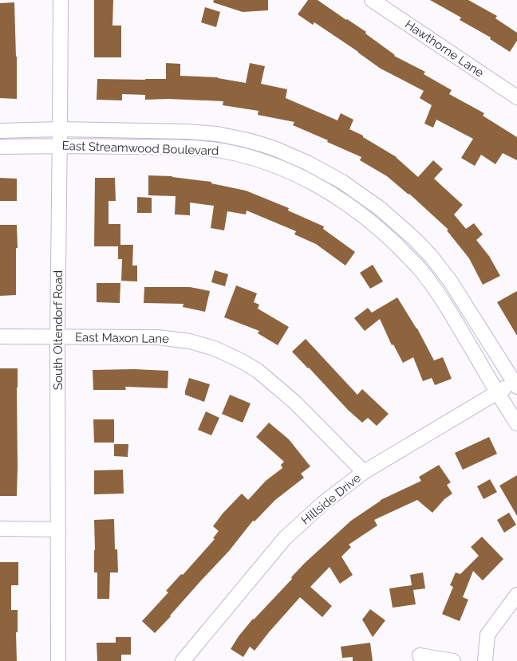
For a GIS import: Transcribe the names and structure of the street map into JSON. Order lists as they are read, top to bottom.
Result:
{
  "streets": {
    "street": [
      "Hawthorne Lane",
      "East Streamwood Boulevard",
      "South Oltendorf Road",
      "East Maxon Lane",
      "Hillside Drive"
    ]
  },
  "crossings": [
    ["East Streamwood Boulevard", "South Oltendorf Road"],
    ["East Streamwood Boulevard", "Hillside Drive"],
    ["South Oltendorf Road", "East Maxon Lane"],
    ["East Maxon Lane", "Hillside Drive"]
  ]
}
